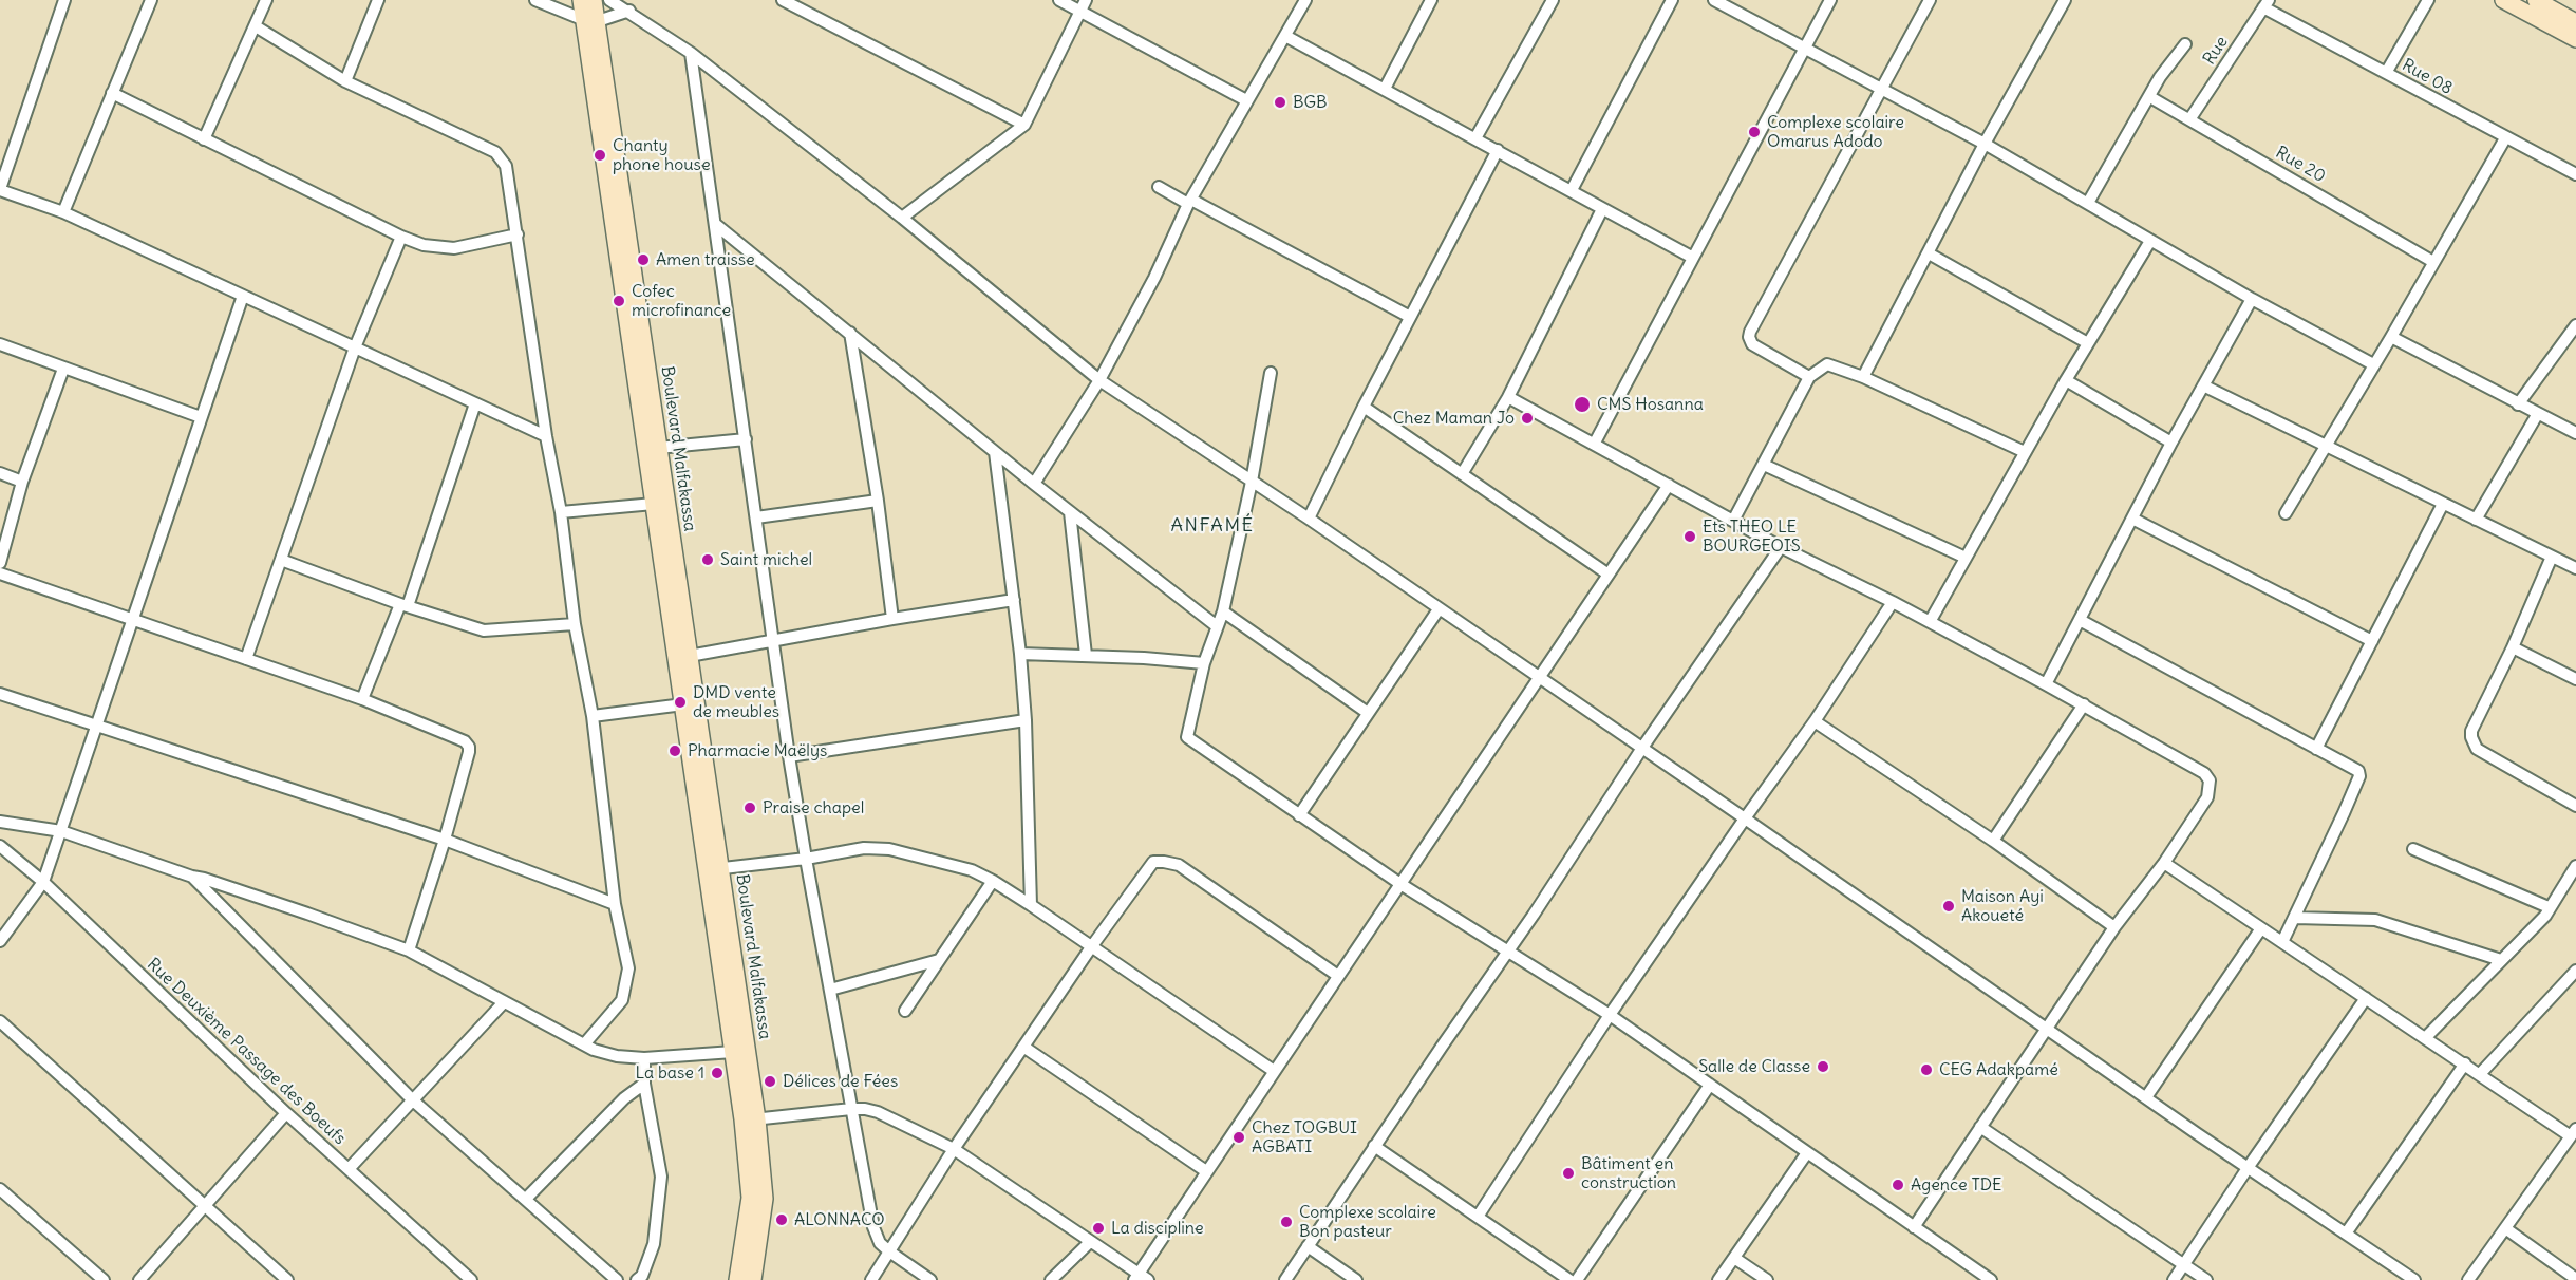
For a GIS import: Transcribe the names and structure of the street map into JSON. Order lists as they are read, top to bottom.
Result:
{
  "streets": {
    "main road": ["Boulevard Malfakassa"],
    "street": [
      "Rue",
      "Rue 08",
      "Rue 20",
      "Rue Deuxième Passage des Boeufs"
    ]
  },
  "crossings": [
    ["Rue", "Rue 08"],
    ["Rue", "Rue 20"]
  ],
  "districts": ["ANFAMÉ"],
  "places": [
    "BGB",
    "Complexe scolaire Omarus Adodo",
    "Chanty phone house",
    "Amen traisse",
    "Cofec microfinance",
    "CMS Hosanna",
    "Chez Maman Jo",
    "Ets THEO LE BOURGEOIS",
    "Saint michel",
    "DMD vente de meubles",
    "Pharmacie Maëlys",
    "Praise chapel",
    "Maison Ayi Akoueté",
    "Salle de Classe",
    "CEG Adakpamé",
    "La base 1",
    "Délices de Fées",
    "Chez TOGBUI AGBATI",
    "Bâtiment en construction",
    "Agence TDE",
    "ALONNACO",
    "Complexe scolaire Bon pasteur",
    "La discipline"
  ]
}
